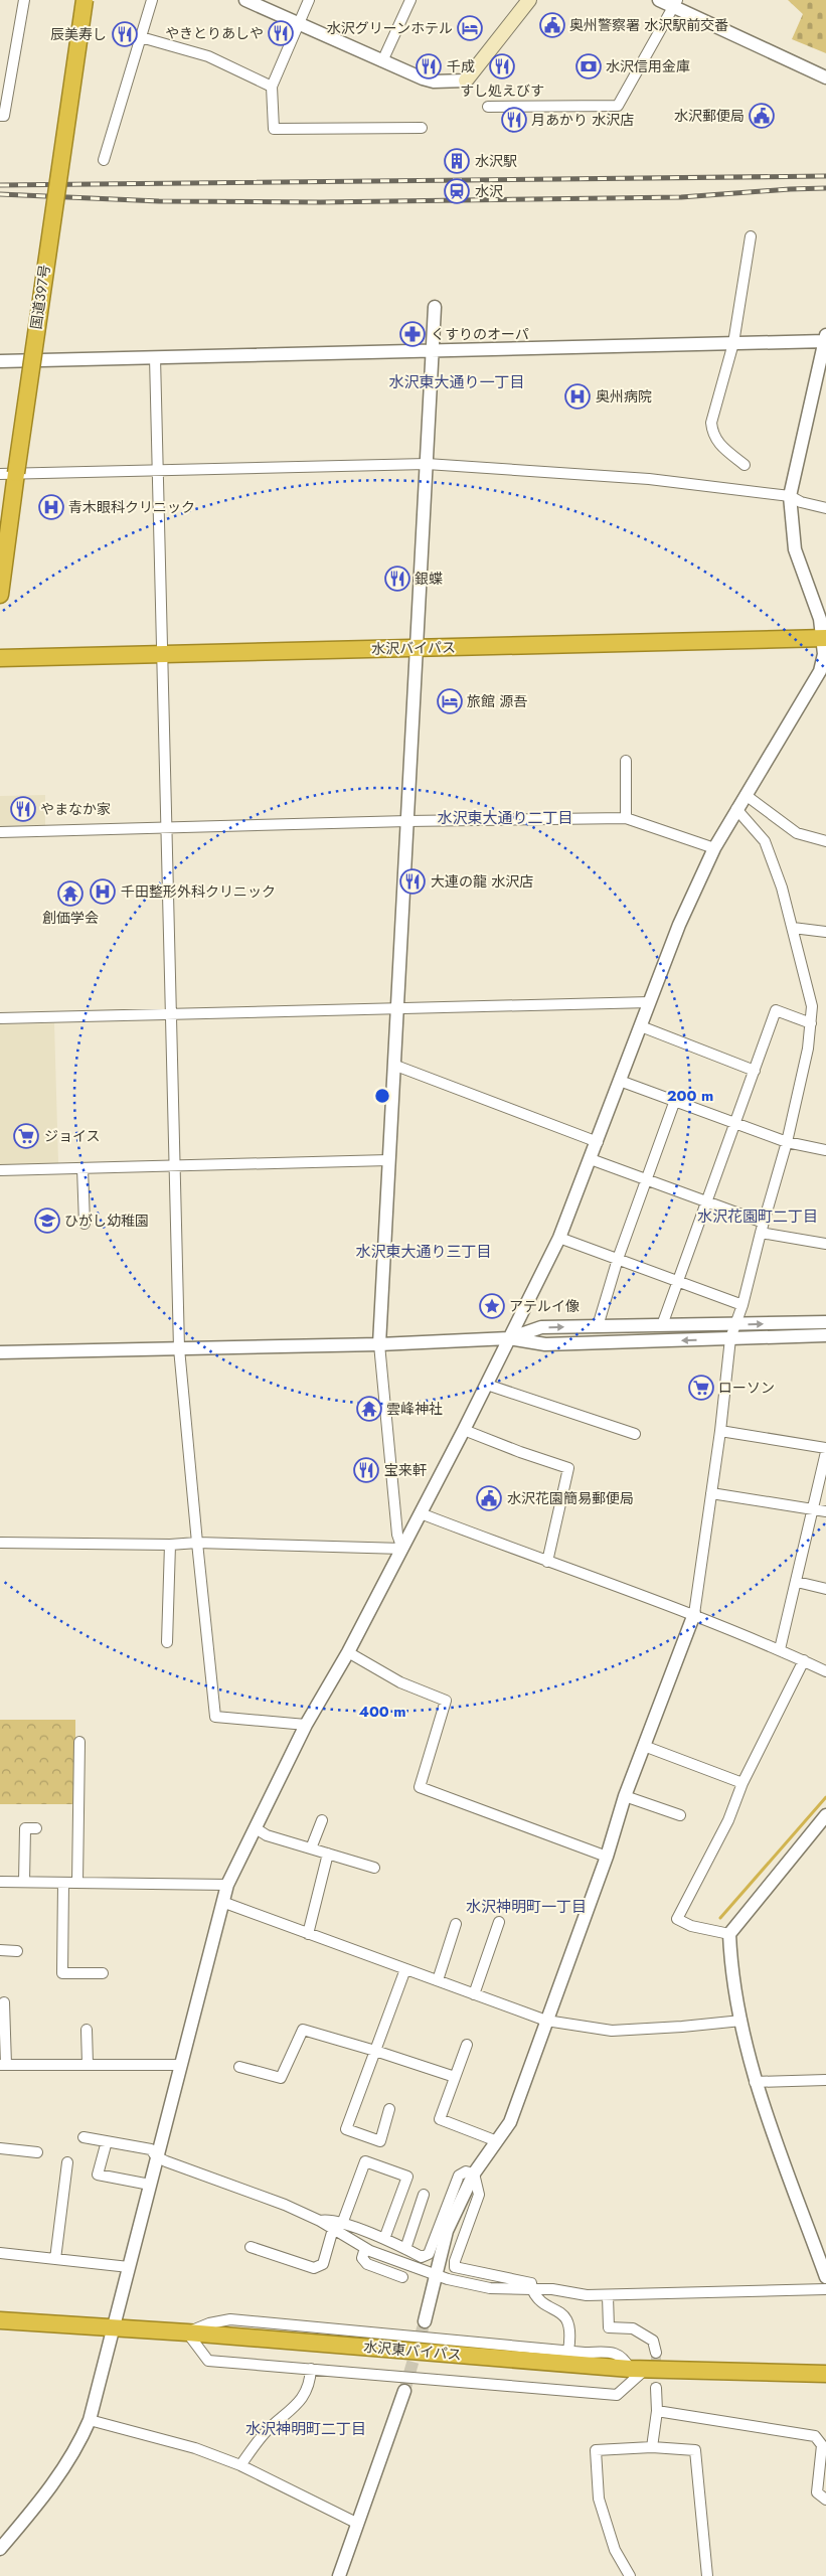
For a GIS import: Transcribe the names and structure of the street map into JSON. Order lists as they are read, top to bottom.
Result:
{
  "streets": {
    "highway": ["国道397号", "水沢バイパス", "水沢東バイパス"]
  },
  "districts": [
    "水沢東大通り一丁目",
    "水沢東大通り二丁目",
    "水沢花園町二丁目",
    "水沢東大通り三丁目",
    "水沢神明町一丁目",
    "水沢神明町二丁目"
  ],
  "places": {
    "public building": ["奥州警察署 水沢駅前交番", "水沢郵便局", "水沢花園簡易郵便局"],
    "hotel": ["水沢グリーンホテル", "旅館 源吾"],
    "restaurant": [
      "やきとりあしや",
      "辰美寿し",
      "千成",
      "すし処えびす",
      "月あかり 水沢店",
      "銀蝶",
      "やまなか家",
      "大連の龍 水沢店",
      "宝来軒"
    ],
    "bank": ["水沢信用金庫"],
    "building": ["水沢駅"],
    "station": ["水沢"],
    "pharmacy": ["くすりのオーパ"],
    "hospital": ["奥州病院", "青木眼科クリニック", "千田整形外科クリニック"],
    "temple": ["創価学会", "雲峰神社"],
    "supermarket": ["ジョイス", "ローソン"],
    "school or university": ["ひがし幼稚園"],
    "place": ["アテルイ像"]
  },
  "rings": ["200 m", "400 m"]
}
